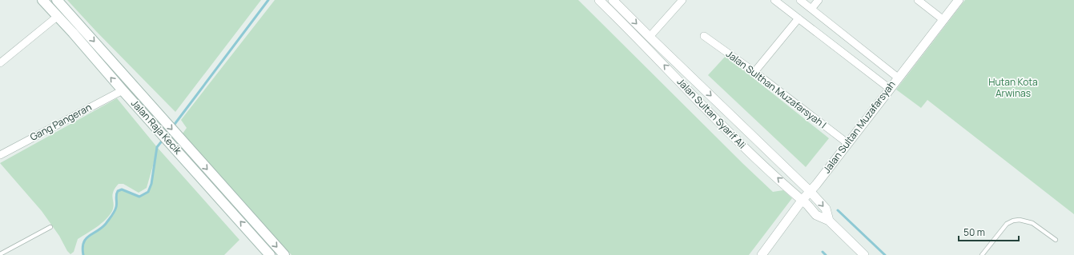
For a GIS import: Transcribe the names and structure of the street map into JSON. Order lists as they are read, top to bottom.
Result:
{
  "streets": {
    "main road": ["Jalan Raja Kecik"],
    "street": [
      "Jalan Sulthan Muzafarsyah I",
      "Jalan Sultan Syarif Ali",
      "Gang Pangeran",
      "Jalan Sultan Muzafarsyah"
    ]
  },
  "crossings": [
    ["Jalan Sulthan Muzafarsyah I", "Jalan Sultan Muzafarsyah"],
    ["Jalan Sultan Syarif Ali", "Jalan Sultan Muzafarsyah"],
    ["Gang Pangeran", "Jalan Raja Kecik"]
  ],
  "parks": ["Hutan Kota Arwinas"],
  "scale_bar": "50 m"
}
